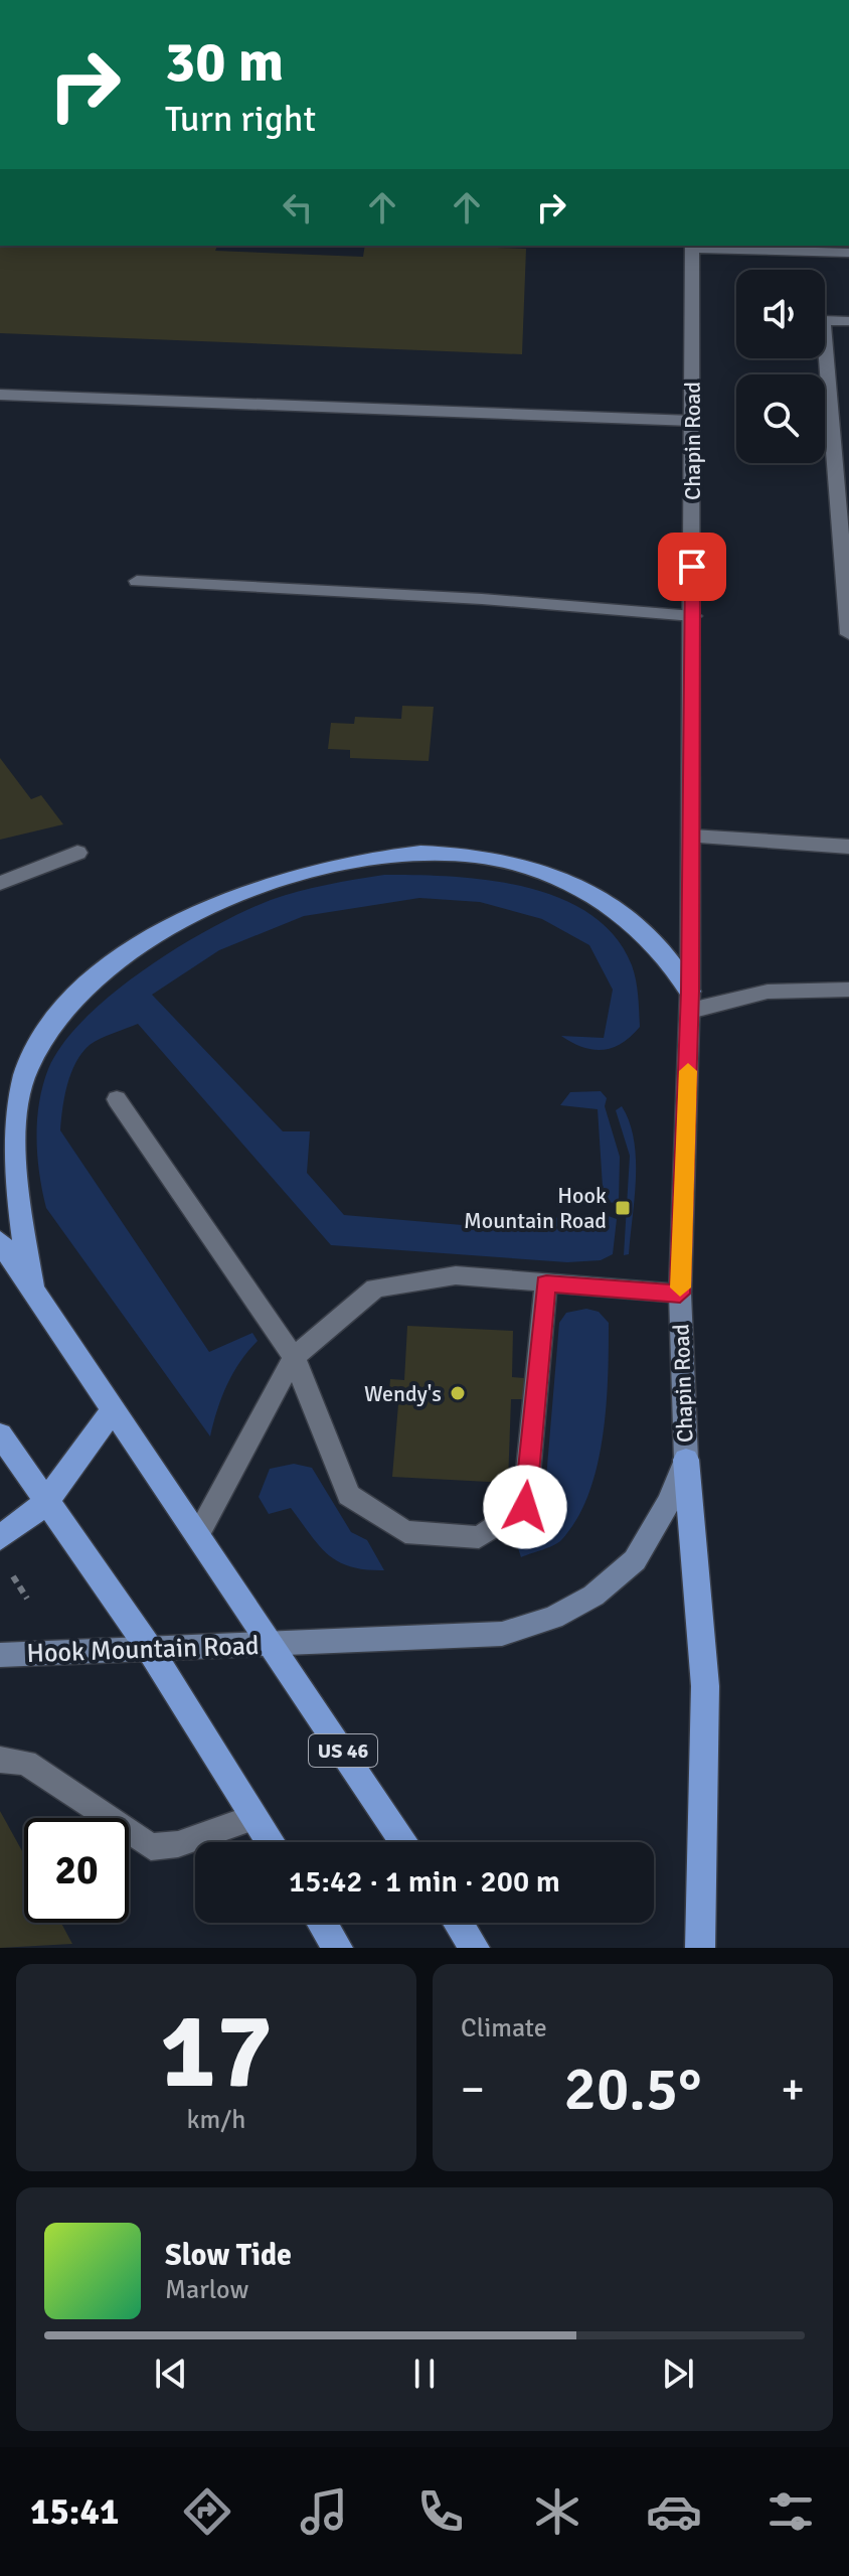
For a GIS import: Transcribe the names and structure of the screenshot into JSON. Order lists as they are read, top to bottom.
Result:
{
  "streets": {
    "highway": ["US 46"],
    "main road": ["Chapin Road", "Hook Mountain Road"]
  },
  "crossings": [
    ["Chapin Road", "Hook Mountain Road"],
    ["Hook Mountain Road", "US 46"]
  ],
  "places": {
    "transit": ["Hook Mountain Road"],
    "other": ["Wendy's"]
  },
  "page": {
    "turn": ["30 m", "Turn right"],
    "limit": "20",
    "trip": "15:42 · 1 min · 200 m",
    "tile": [
      ["17", "km/h"],
      "Climate"
    ],
    "heat": ["−", "20.5°", "+"],
    "song": ["Slow Tide", "Marlow"],
    "tabs": "15:41"
  }
}
